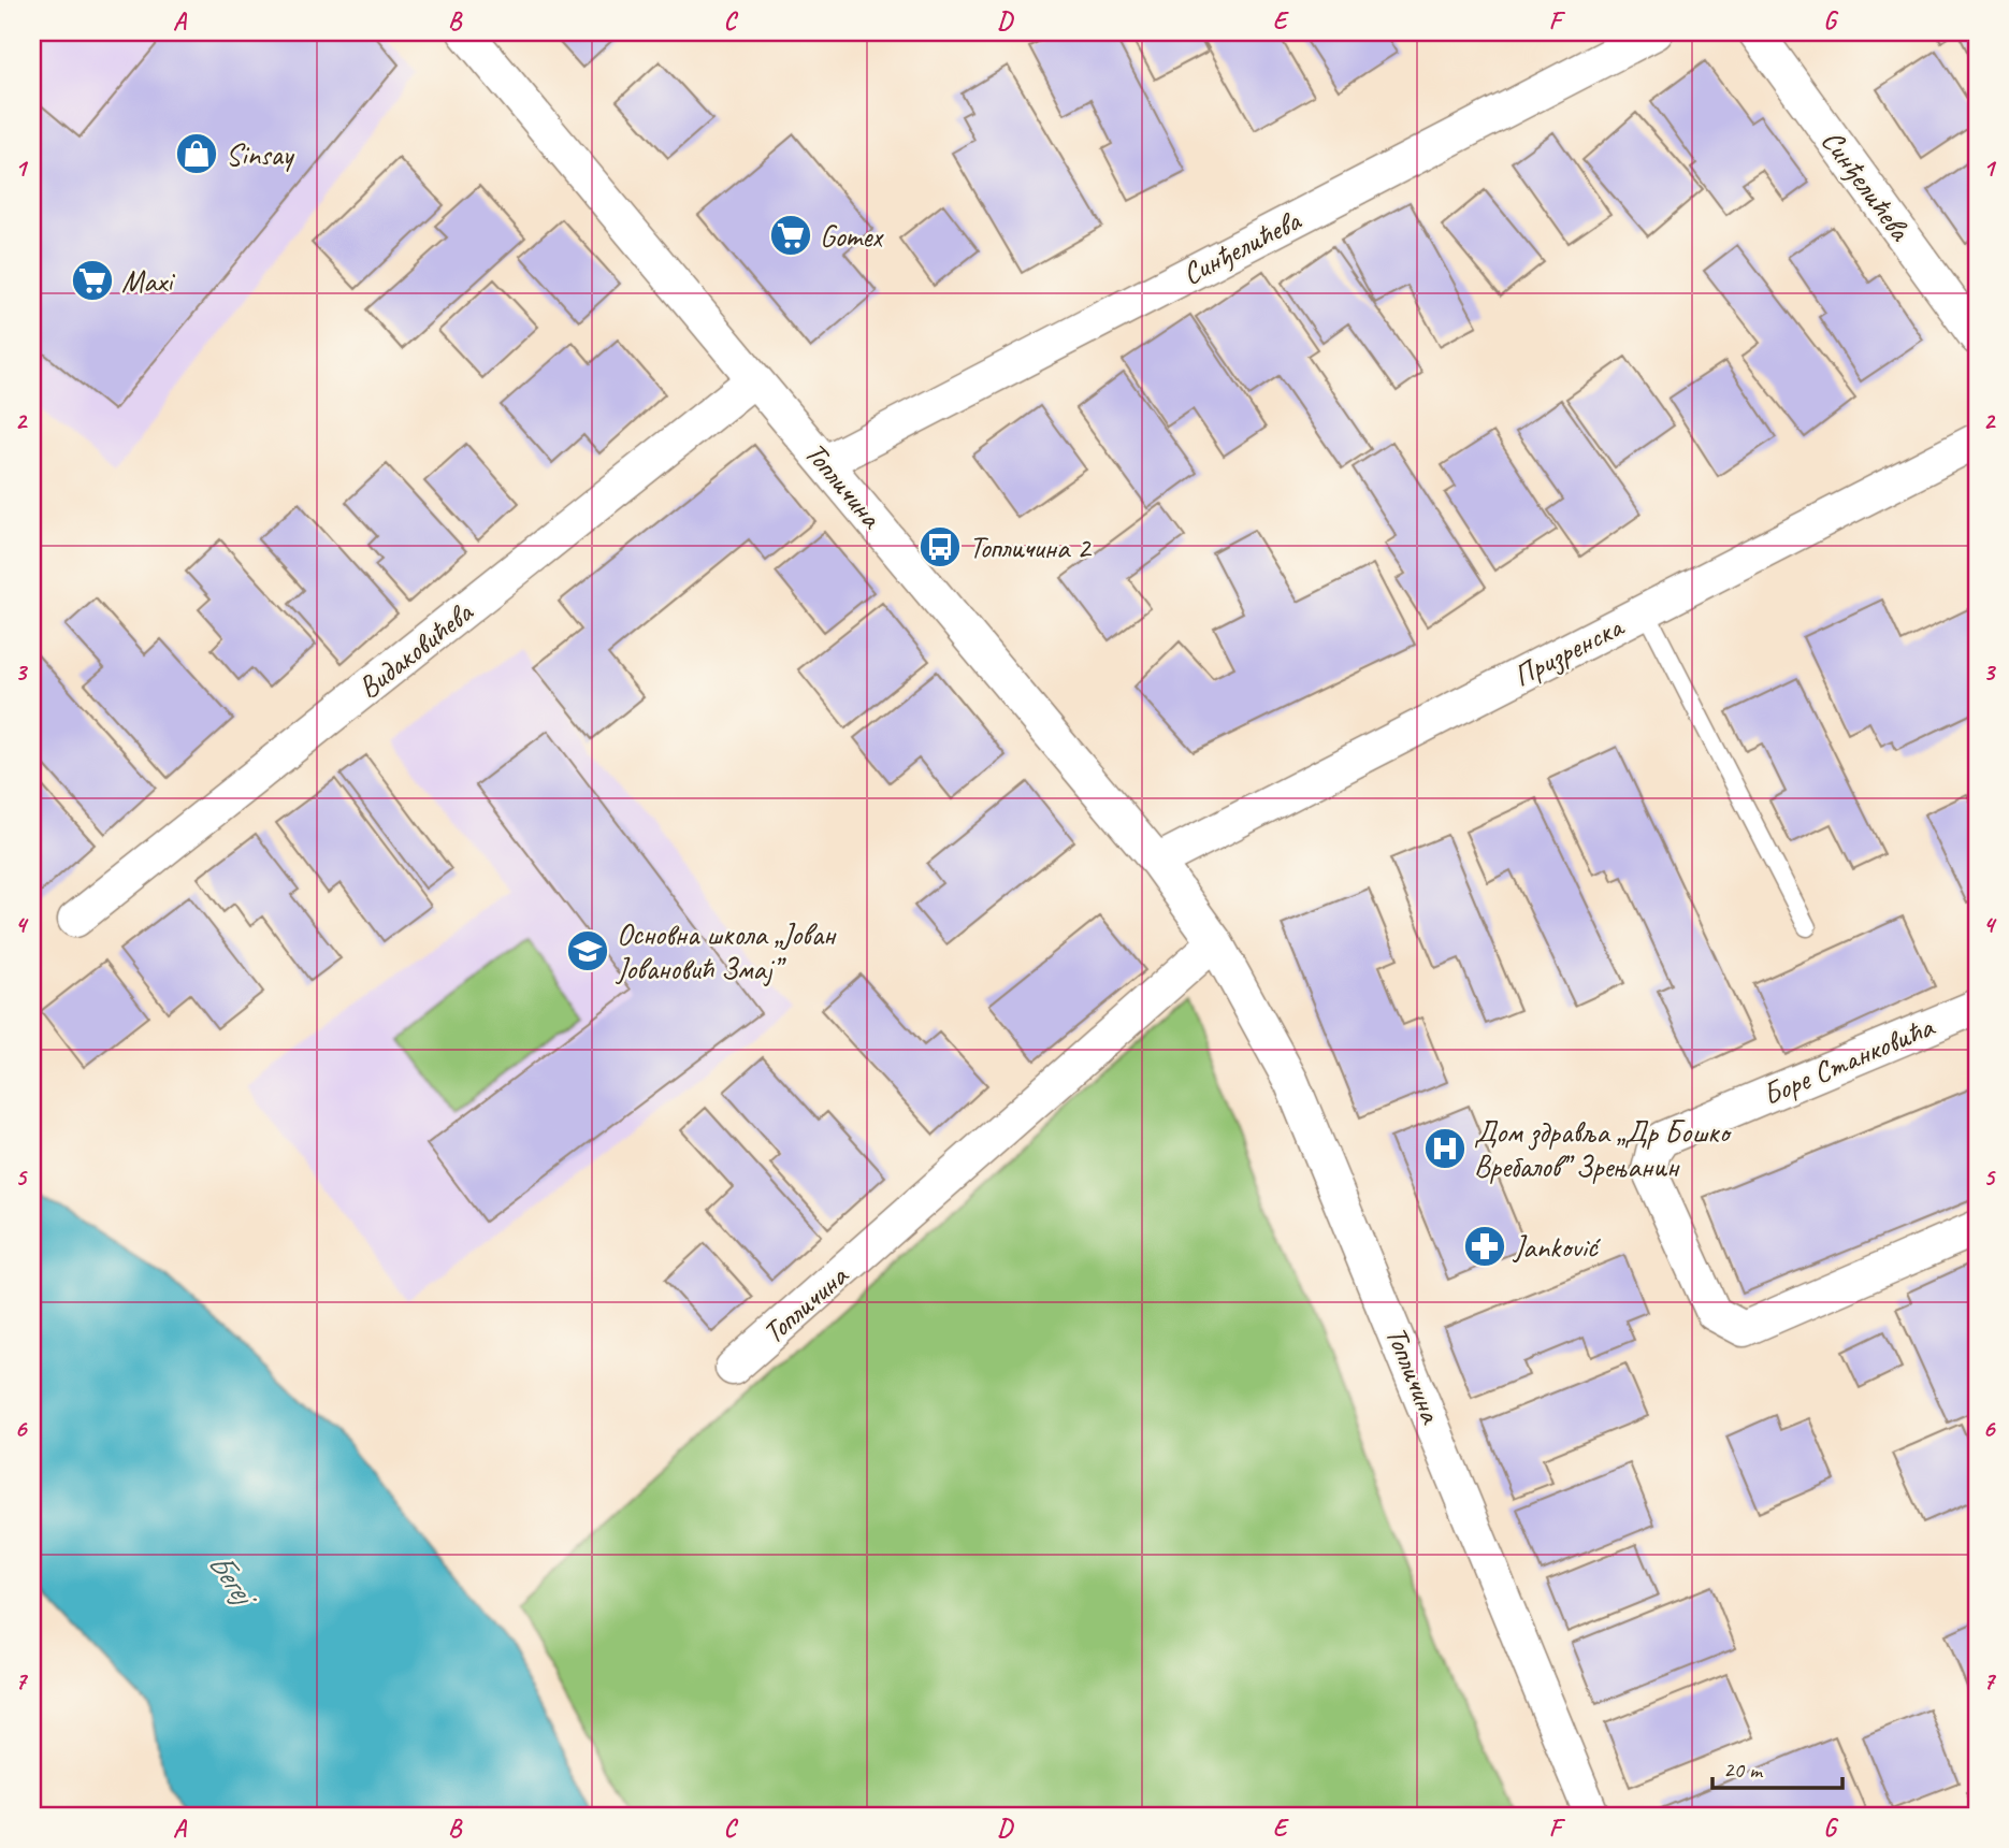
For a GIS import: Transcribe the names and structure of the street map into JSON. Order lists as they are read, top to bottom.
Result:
{
  "streets": {
    "street": [
      "Синђелићева",
      "Топличина",
      "Видаковићева",
      "Призренска",
      "Боре Станковића"
    ]
  },
  "crossings": [
    ["Синђелићева", "Топличина"],
    ["Топличина", "Видаковићева"],
    ["Топличина", "Призренска"]
  ],
  "water": ["Бегеј"],
  "places": {
    "shop": ["Sinsay"],
    "supermarket": ["Gomex", "Maxi"],
    "bus stop": ["Топличина 2"],
    "school or university": ["Основна школа „Јован Јовановић Змај”"],
    "hospital": ["Дом здравља „Др Бошко Вребалов” Зрењанин"],
    "pharmacy": ["Janković"]
  },
  "scale_bar": "20 m",
  "grid": {
    "columns": [
      "A",
      "B",
      "C",
      "D",
      "E",
      "F",
      "G"
    ],
    "rows": [
      "1",
      "2",
      "3",
      "4",
      "5",
      "6",
      "7"
    ]
  }
}
